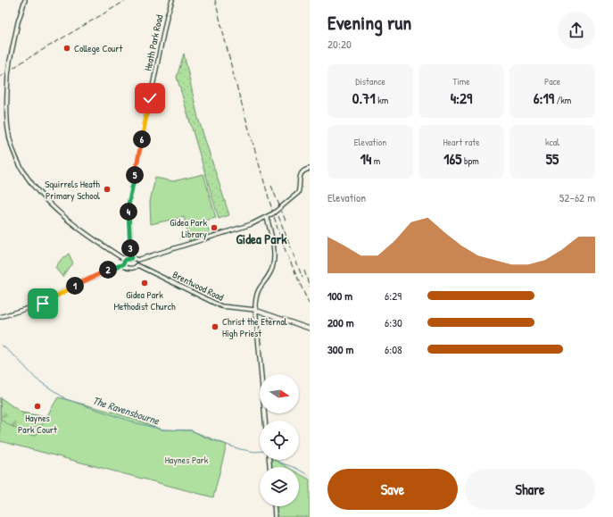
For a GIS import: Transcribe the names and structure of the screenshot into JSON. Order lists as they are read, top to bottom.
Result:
{
  "streets": {
    "street": ["Heath Park Road", "Brentwood Road"]
  },
  "crossings": [
    ["Heath Park Road", "Brentwood Road"]
  ],
  "districts": ["Gidea Park"],
  "water": ["The Ravensbourne"],
  "parks": ["Haynes Park"],
  "places": [
    "College Court",
    "Squirrels Heath Primary School",
    "Gidea Park Library",
    "Gidea Park Methodist Church",
    "Christ the Eternal High Priest",
    "Haynes Park Court"
  ],
  "north": "right",
  "page": {
    "heading": ["Evening run", "20:20"],
    "stats": [
      ["Distance", "0.71 km"],
      ["Time", "4:29"],
      ["Pace", "6:19 /km"],
      ["Elevation", "14 m"],
      ["Heart rate", "165 bpm"],
      ["kcal", "55"]
    ],
    "pins": [
      "6",
      "5",
      "4",
      "3",
      "2",
      "1"
    ],
    "chart": ["Elevation", "52–62 m"],
    "list": [
      {
        "name": "100 m",
        "note": "6:29"
      },
      {
        "name": "200 m",
        "note": "6:30"
      },
      {
        "name": "300 m",
        "note": "6:08"
      }
    ],
    "buttons": ["Save", "Share"]
  }
}
